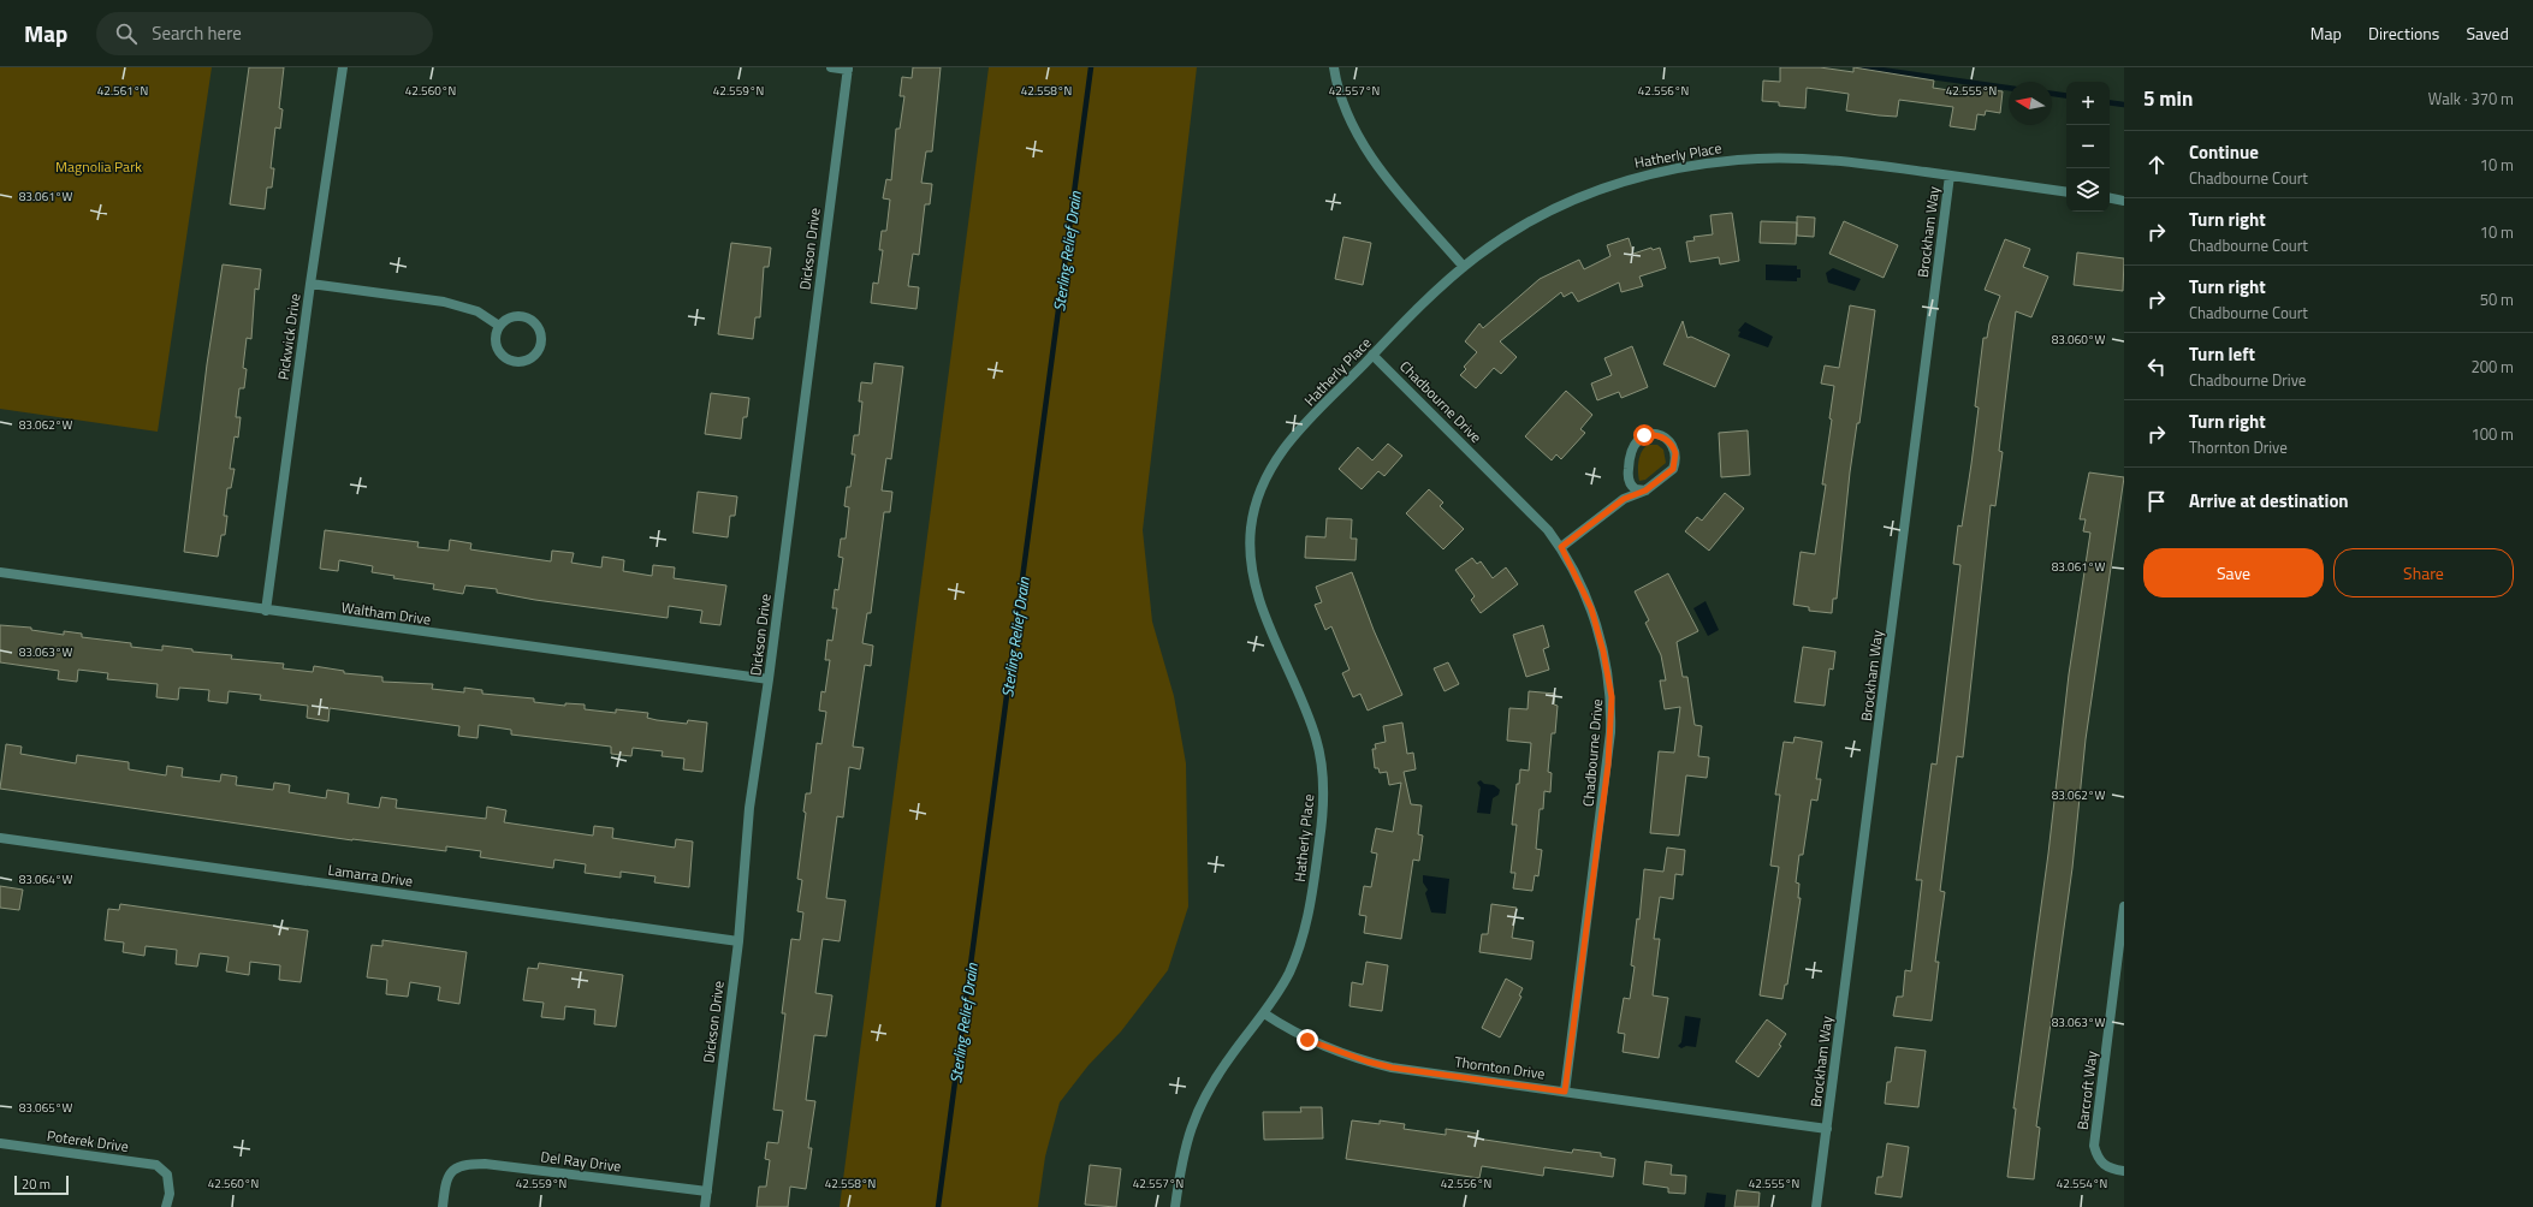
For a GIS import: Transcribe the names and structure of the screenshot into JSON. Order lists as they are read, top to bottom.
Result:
{
  "streets": {
    "street": [
      "Hatherly Place",
      "Brockham Way",
      "Dickson Drive",
      "Pickwick Drive",
      "Chadbourne Drive",
      "Waltham Drive",
      "Lamarra Drive",
      "Thornton Drive",
      "Barcroft Way",
      "Poterek Drive",
      "Del Ray Drive"
    ]
  },
  "crossings": [
    ["Hatherly Place", "Brockham Way"],
    ["Hatherly Place", "Chadbourne Drive"],
    ["Hatherly Place", "Thornton Drive"],
    ["Brockham Way", "Thornton Drive"],
    ["Dickson Drive", "Waltham Drive"],
    ["Dickson Drive", "Lamarra Drive"],
    ["Dickson Drive", "Del Ray Drive"],
    ["Pickwick Drive", "Waltham Drive"],
    ["Chadbourne Drive", "Thornton Drive"]
  ],
  "water": ["Sterling Relief Drain"],
  "parks": ["Magnolia Park"],
  "scale_bar": "20 m",
  "north": "left",
  "page": {
    "header": "Map",
    "search": "Search here",
    "nav": ["Map", "Directions", "Saved"],
    "heading": ["5 min", "Walk · 370 m"],
    "map_buttons": ["+", "−"],
    "list": [
      ["Continue", "Chadbourne Court", "10 m"],
      ["Turn right", "Chadbourne Court", "10 m"],
      ["Turn right", "Chadbourne Court", "50 m"],
      ["Turn left", "Chadbourne Drive", "200 m"],
      ["Turn right", "Thornton Drive", "100 m"],
      "Arrive at destination"
    ],
    "buttons": ["Save", "Share"],
    "scale": "20 m"
  },
  "coordinates": [
    "42.561°N",
    "42.560°N",
    "42.559°N",
    "42.558°N",
    "42.557°N",
    "42.556°N",
    "42.555°N",
    "83.061°W",
    "83.060°W",
    "83.062°W",
    "83.063°W",
    "83.064°W",
    "83.065°W",
    "42.554°N"
  ]
}
